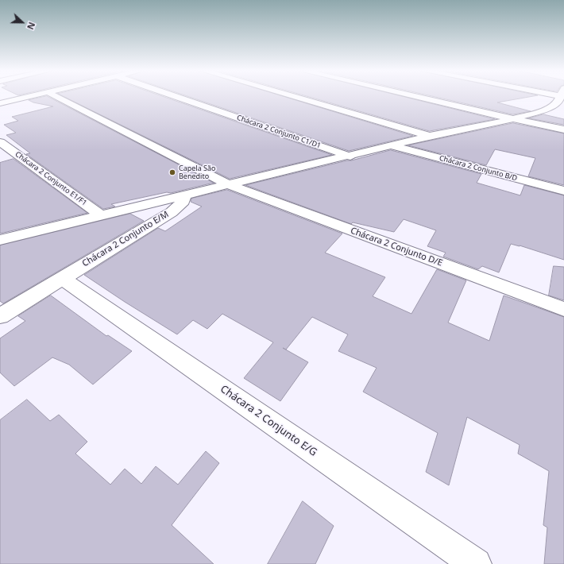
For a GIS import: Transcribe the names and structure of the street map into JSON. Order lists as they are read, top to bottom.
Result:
{
  "streets": {
    "street": [
      "Chácara 2 Conjunto C1/D1",
      "Chácara 2 Conjunto B/D",
      "Chácara 2 Conjunto E1/F1",
      "Chácara 2 Conjunto E/M",
      "Chácara 2 Conjunto D/E",
      "Chácara 2 Conjunto E/G"
    ]
  },
  "crossings": [
    ["Chácara 2 Conjunto E/M", "Chácara 2 Conjunto E/G"]
  ],
  "places": ["Capela São Benedito"],
  "north": "right"
}
